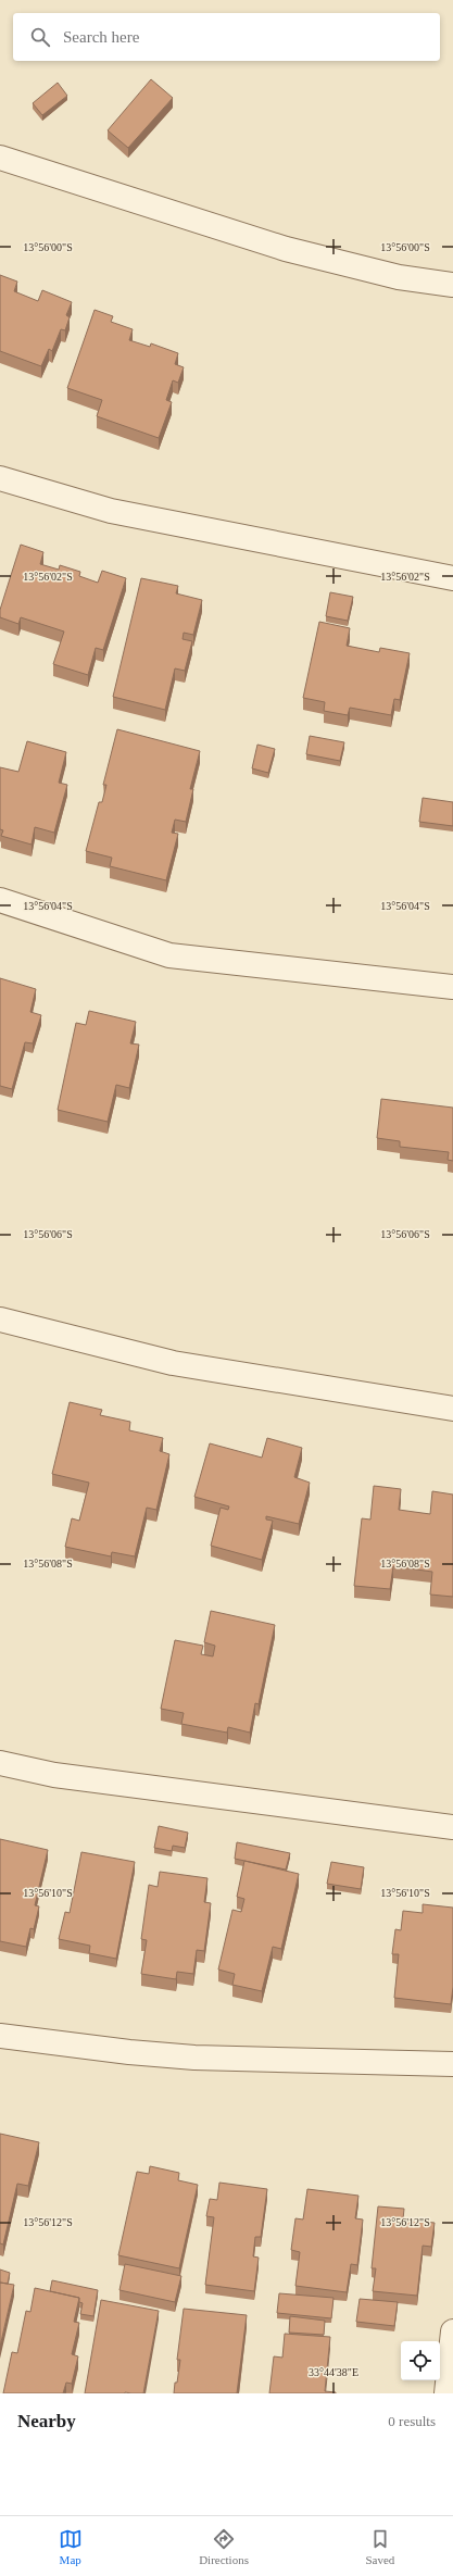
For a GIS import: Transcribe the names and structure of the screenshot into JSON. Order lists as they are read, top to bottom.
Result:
{
  "page": {
    "search": "Search here",
    "heading": ["Nearby", "0 results"],
    "nav": ["Map", "Directions", "Saved"]
  },
  "coordinates": [
    "13°56'00\"S",
    "13°56'02\"S",
    "13°56'04\"S",
    "13°56'06\"S",
    "13°56'08\"S",
    "13°56'10\"S",
    "13°56'12\"S",
    "33°44'38\"E"
  ]
}
